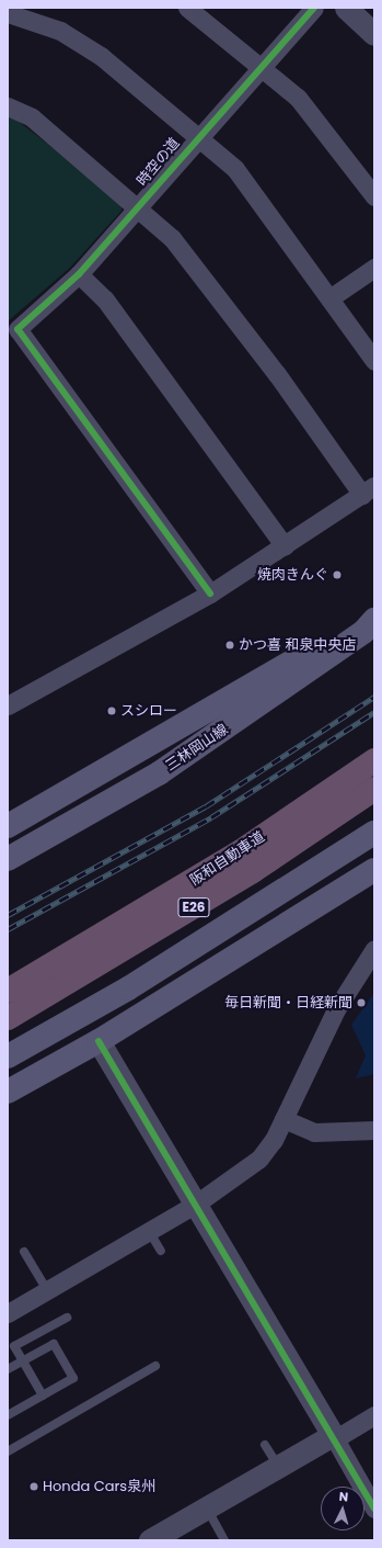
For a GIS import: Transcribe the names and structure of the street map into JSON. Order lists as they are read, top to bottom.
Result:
{
  "streets": {
    "highway": ["阪和自動車道", "E26"],
    "main road": ["三林岡山線"],
    "street": ["時空の道"]
  },
  "places": [
    "焼肉きんぐ",
    "かつ喜 和泉中央店",
    "スシロー",
    "毎日新聞・日経新聞",
    "Honda Cars泉州"
  ],
  "north": "top"
}
